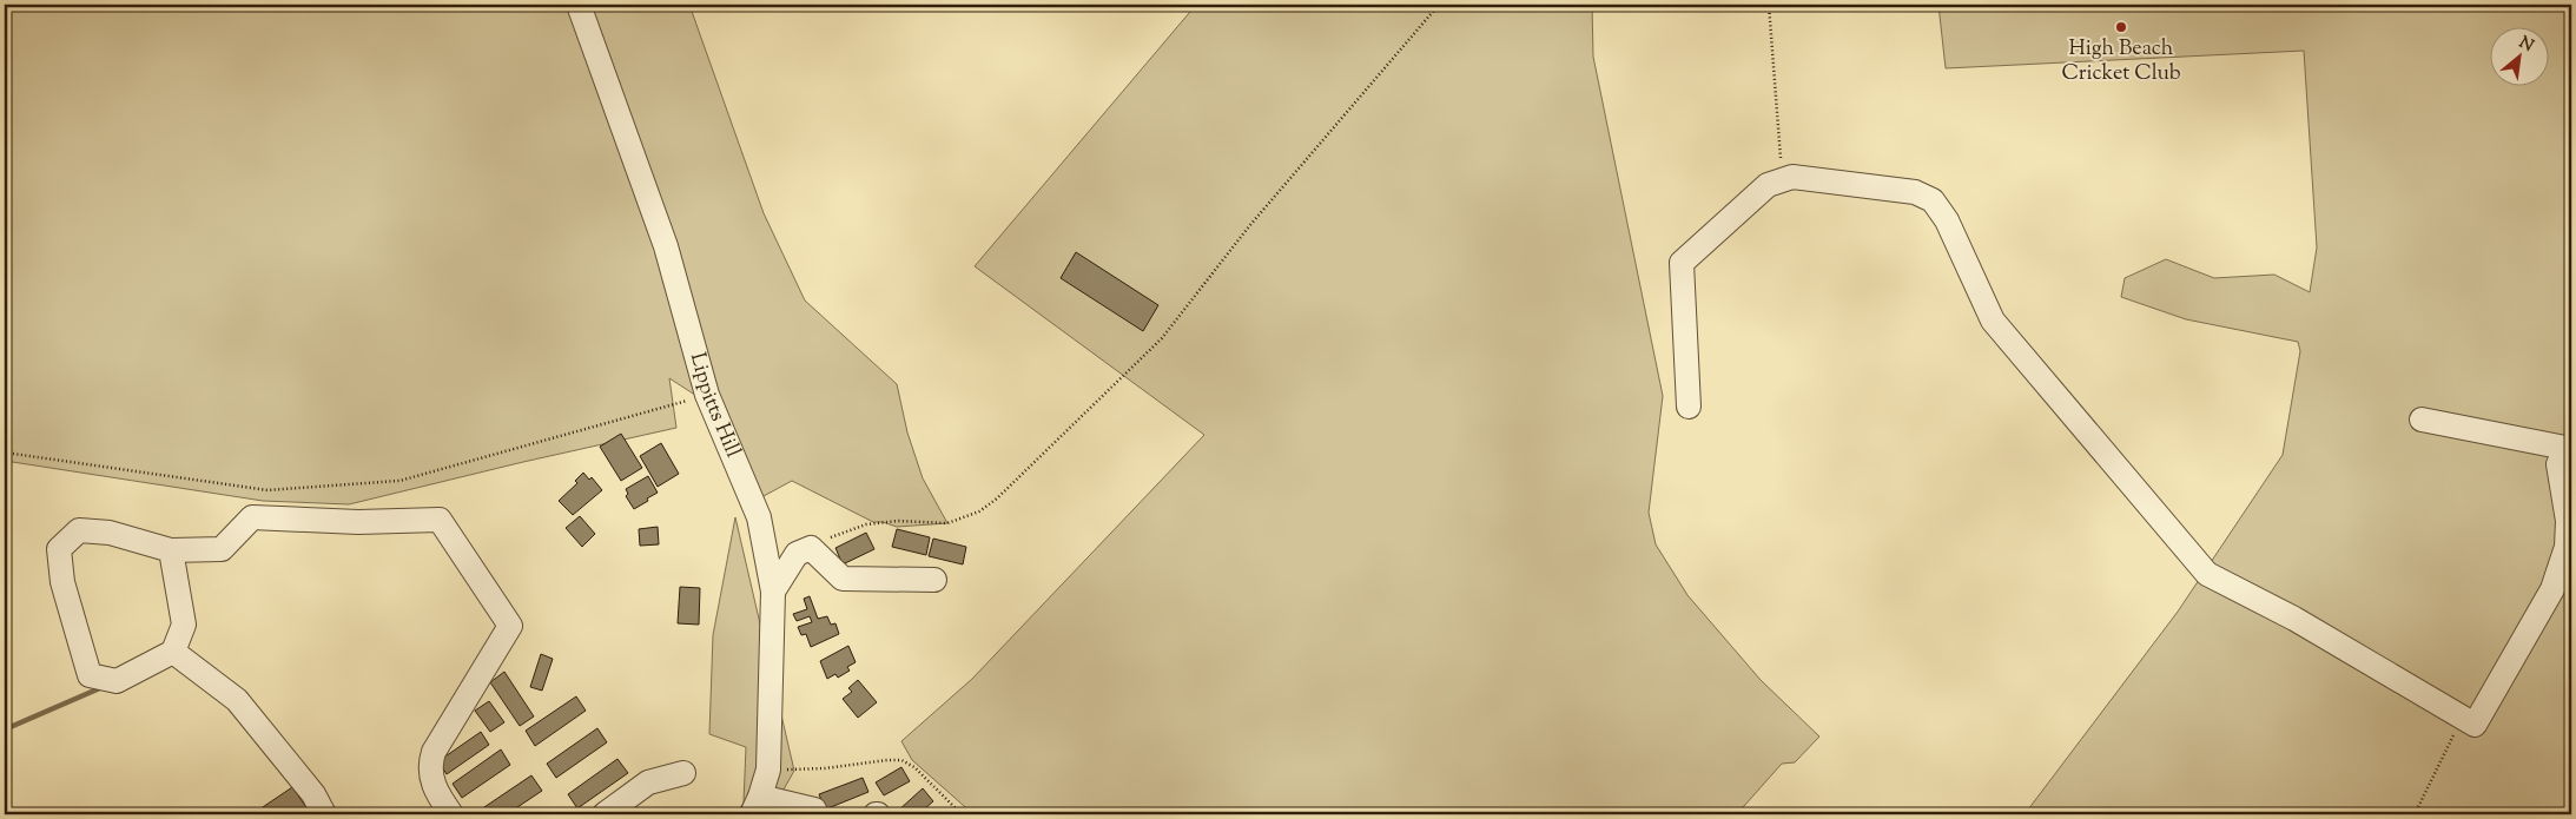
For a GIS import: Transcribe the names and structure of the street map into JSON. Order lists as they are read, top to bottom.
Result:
{
  "streets": {
    "street": ["Lippitts Hill"]
  },
  "places": ["High Beach Cricket Club"],
  "north": "top right"
}
